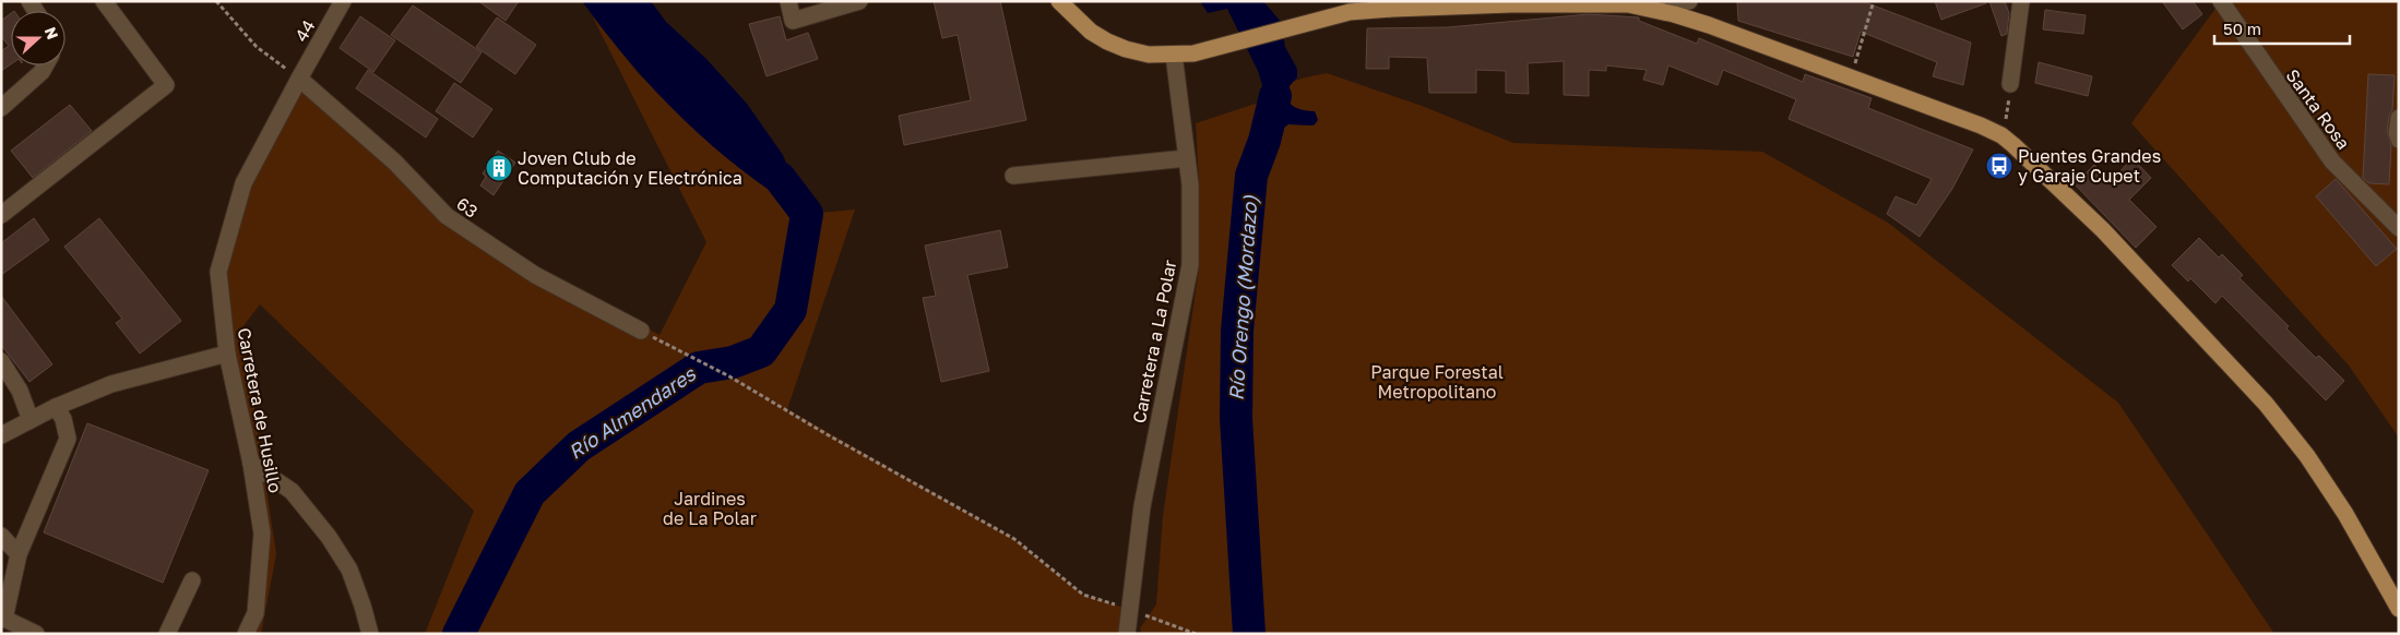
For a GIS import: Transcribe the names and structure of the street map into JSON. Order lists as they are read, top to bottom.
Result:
{
  "streets": {
    "street": [
      "44",
      "Santa Rosa",
      "63",
      "Carretera a La Polar",
      "Carretera de Husillo"
    ]
  },
  "crossings": [
    ["44", "63"],
    ["44", "Carretera de Husillo"],
    ["63", "Carretera de Husillo"]
  ],
  "water": ["Río Orengo (Mordazo)", "Río Almendares"],
  "parks": ["Parque Forestal Metropolitano", "Jardines de La Polar"],
  "places": {
    "bus stop": ["Puentes Grandes y Garaje Cupet"],
    "building": ["Joven Club de Computación y Electrónica"]
  },
  "scale_bar": "50 m",
  "north": "right"
}
